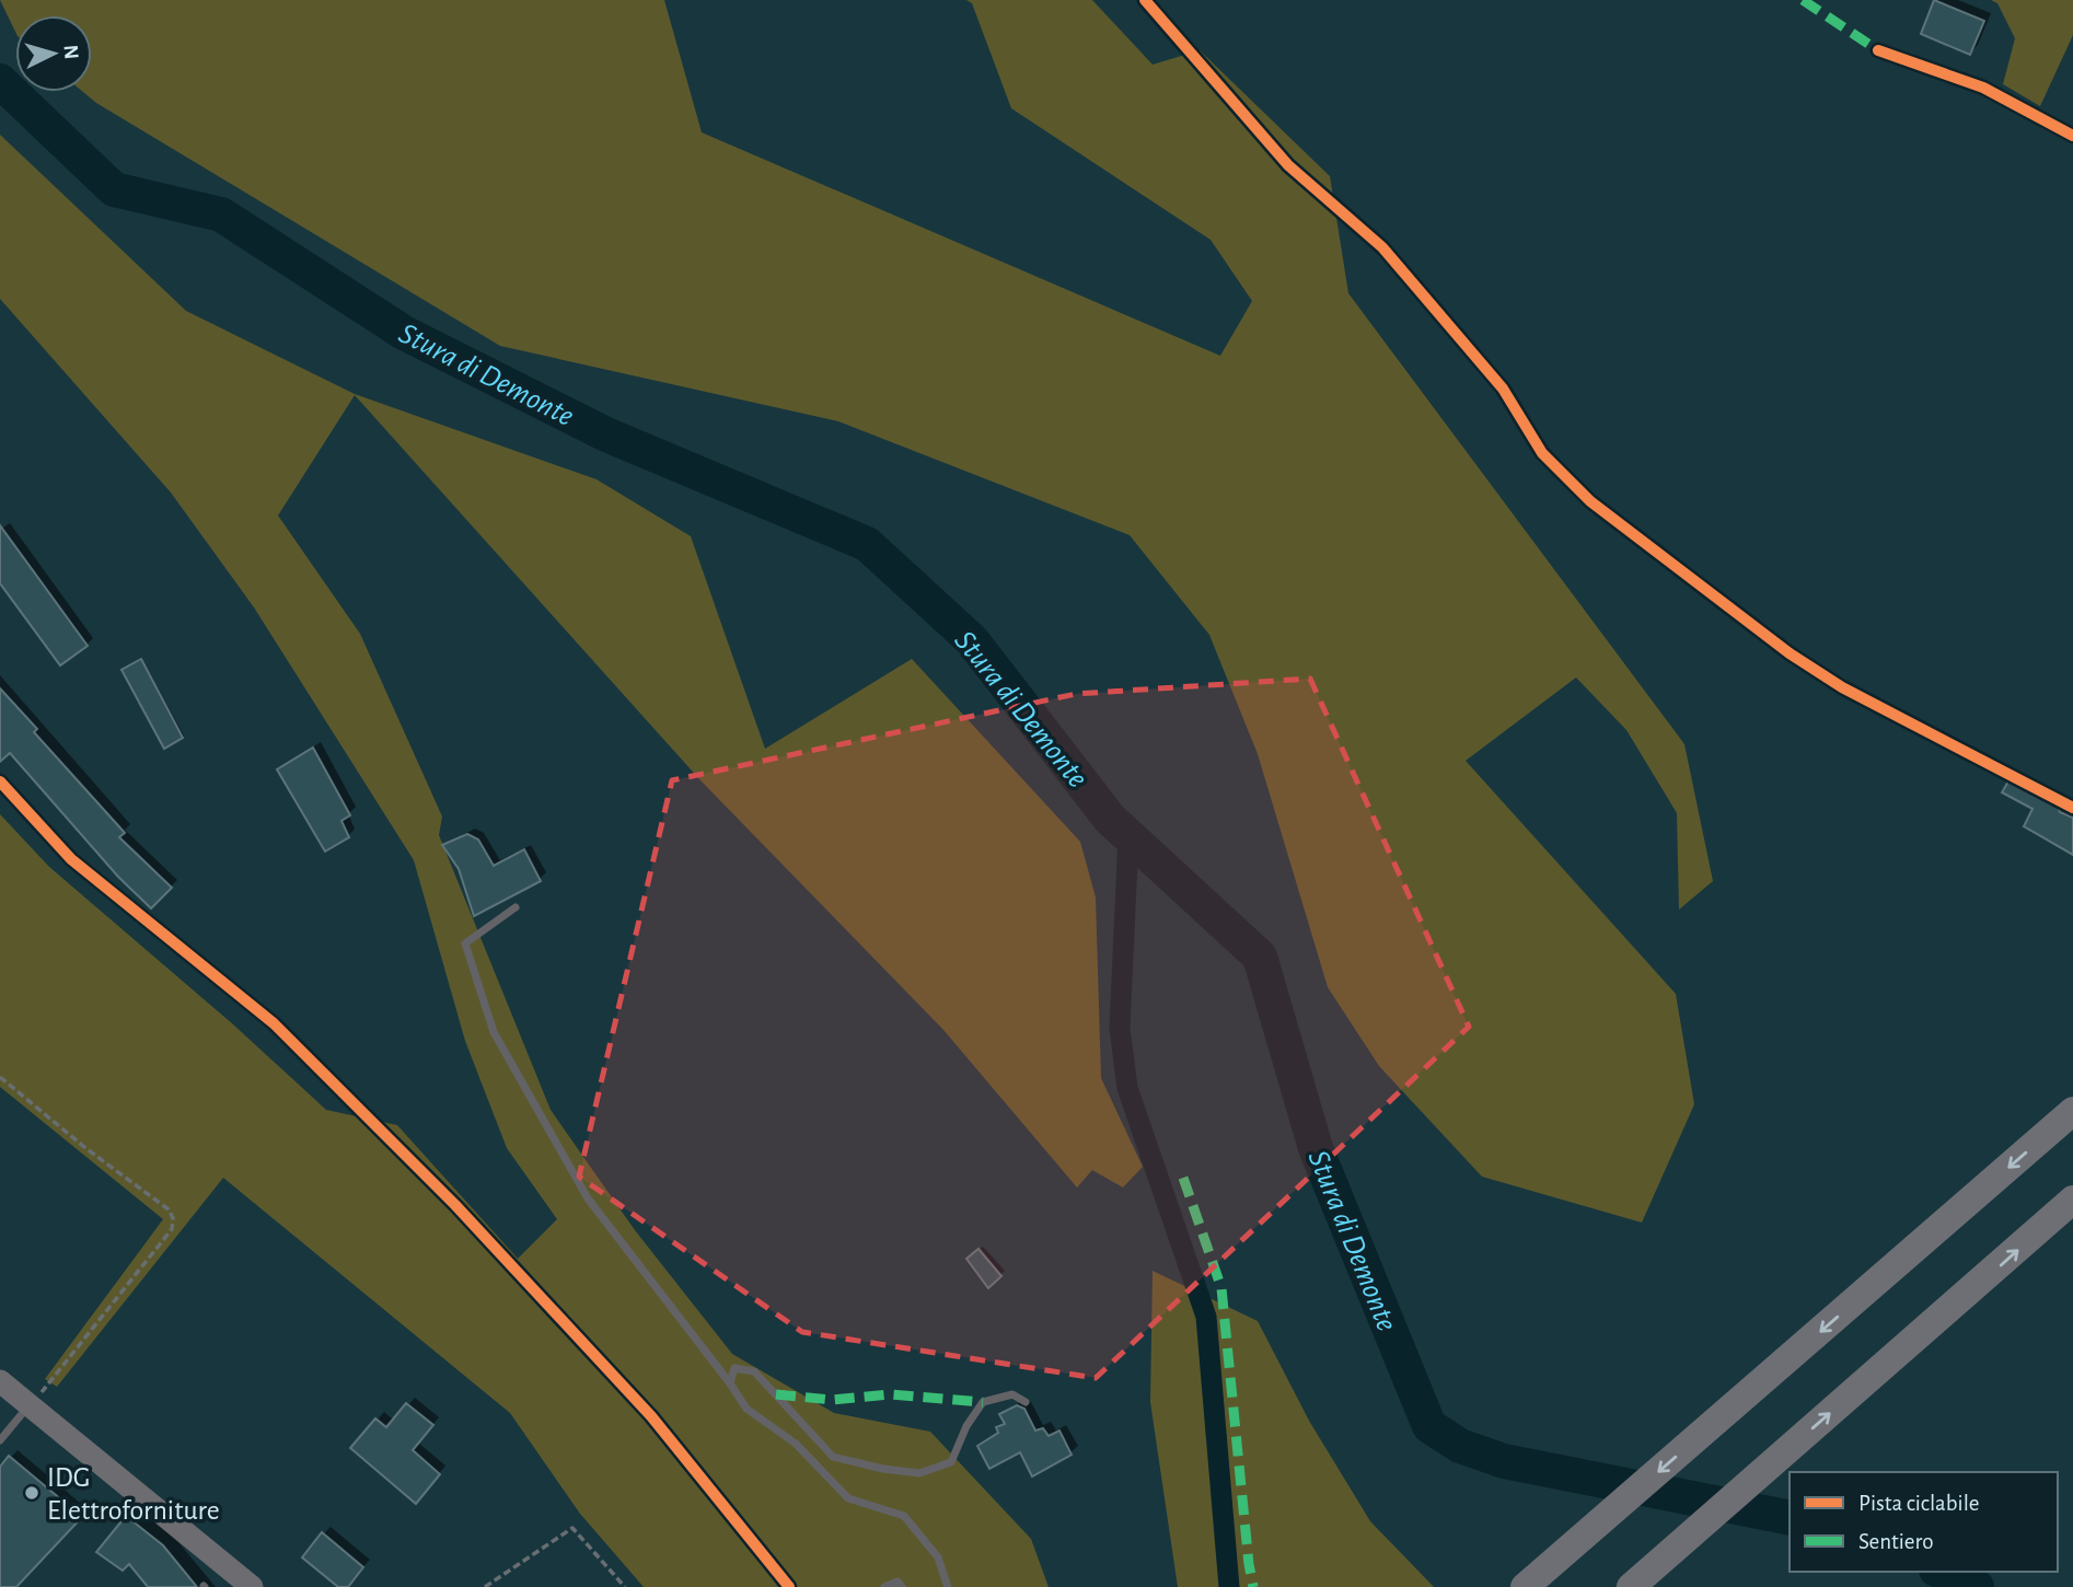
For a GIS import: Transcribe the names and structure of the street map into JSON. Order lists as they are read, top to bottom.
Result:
{
  "water": ["Stura di Demonte"],
  "places": ["IDG Elettroforniture"],
  "legend": ["Pista ciclabile", "Sentiero"],
  "north": "right"
}
